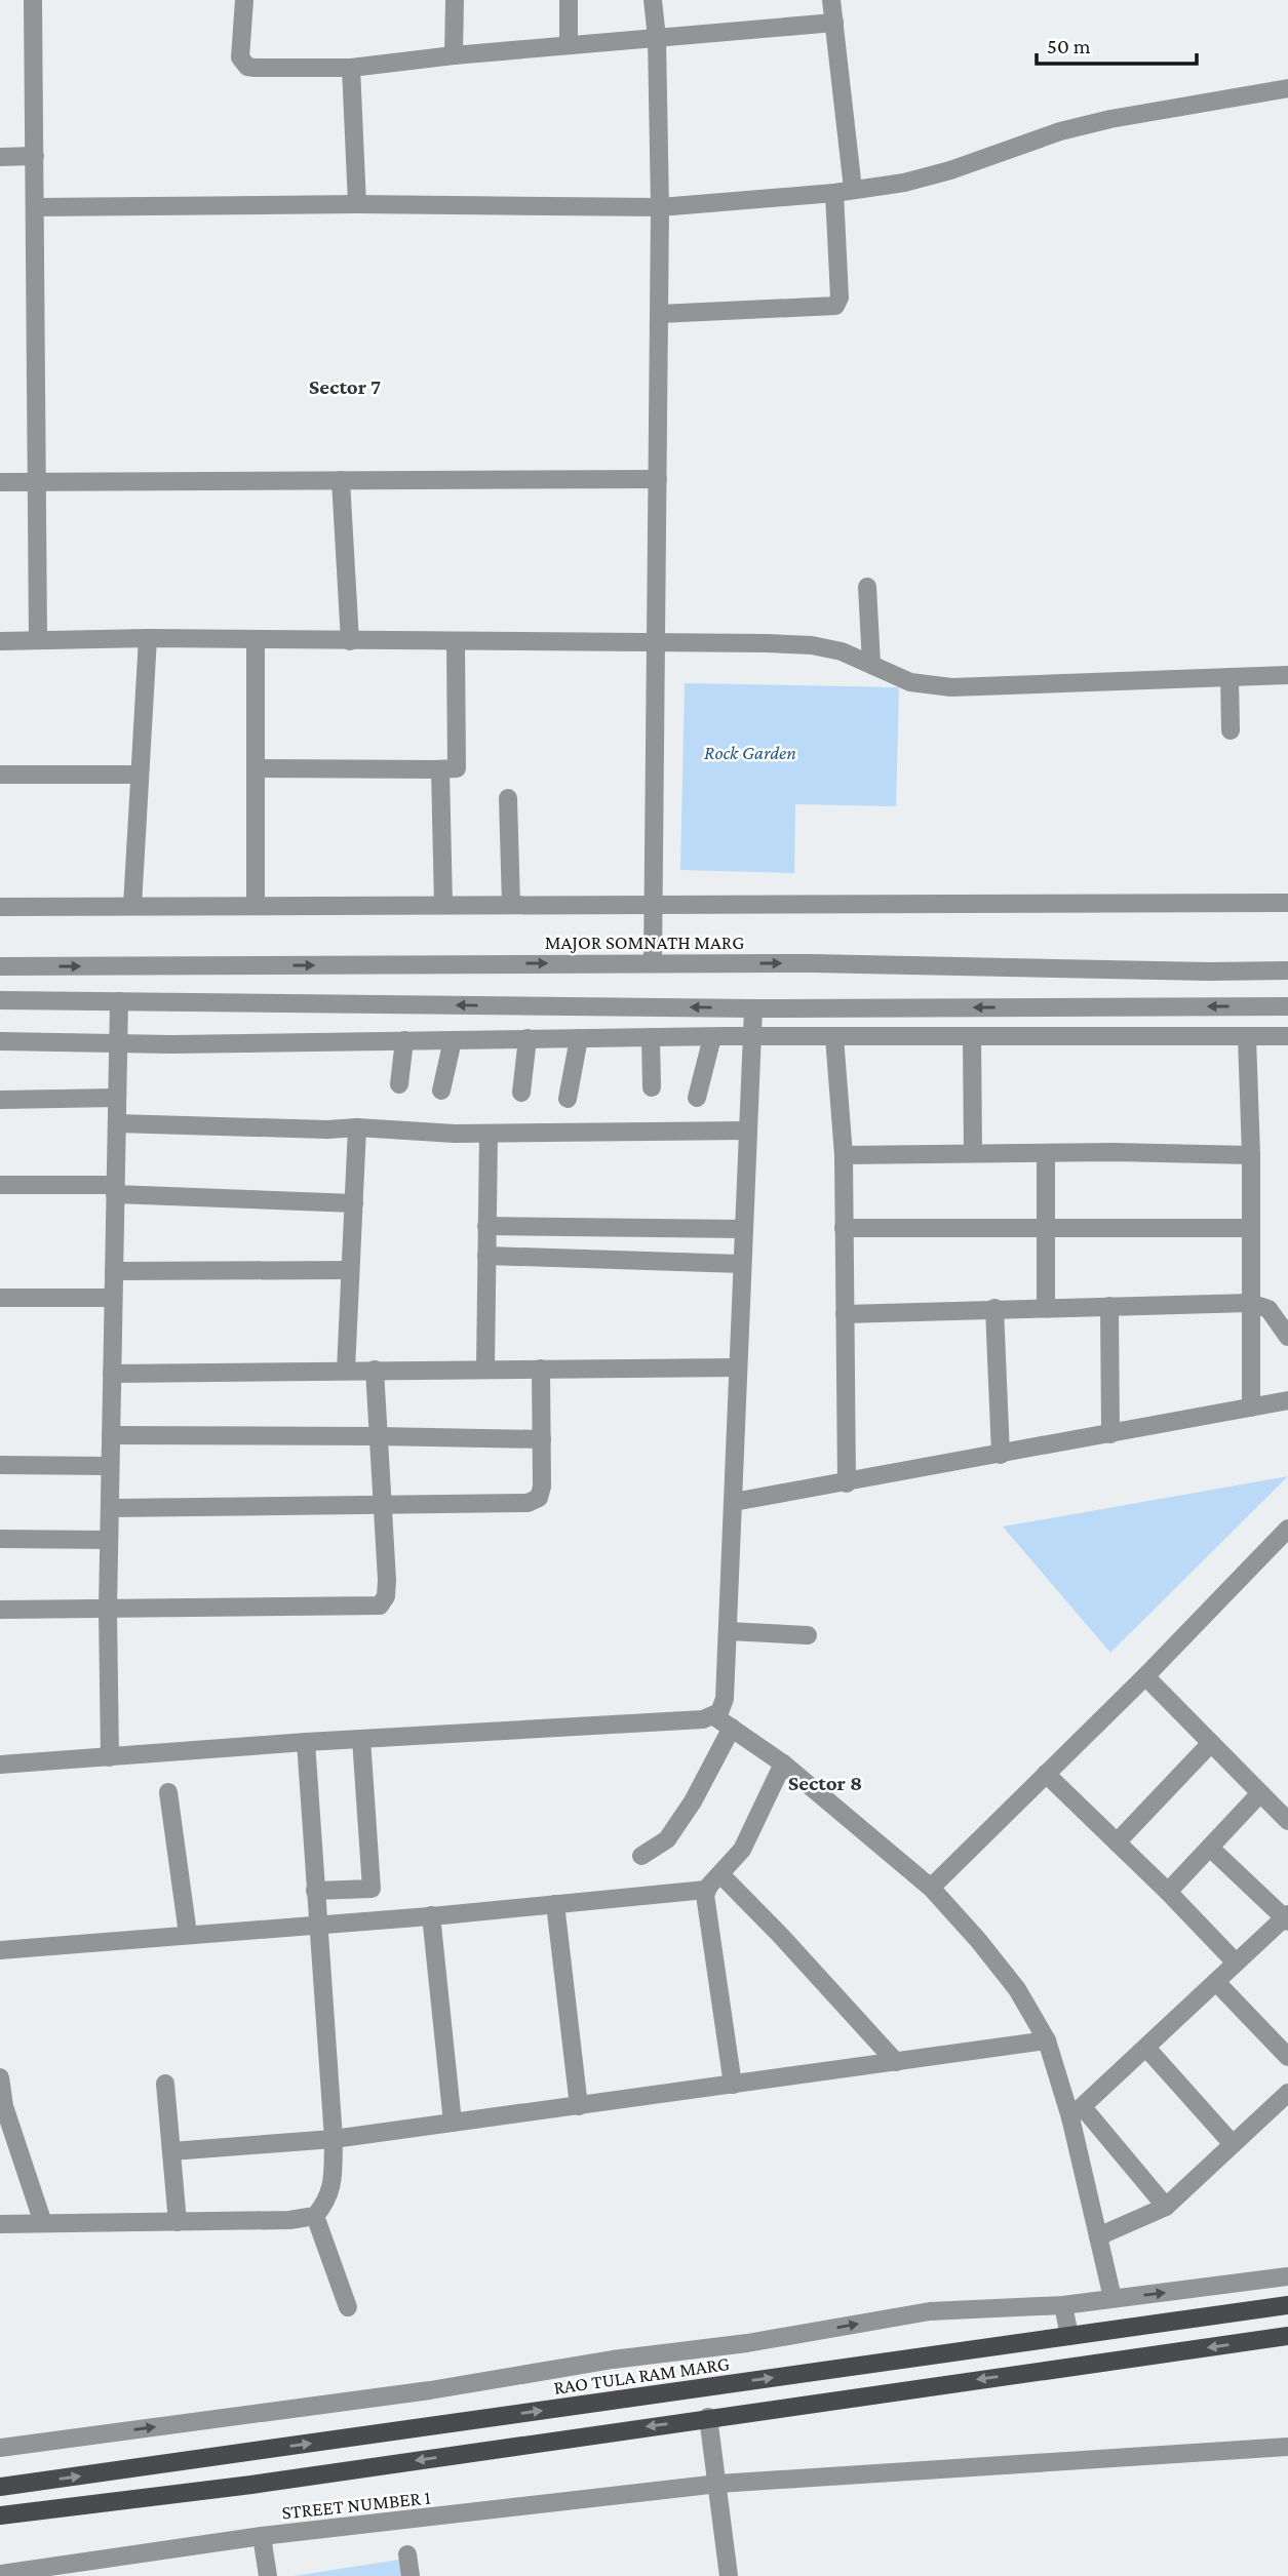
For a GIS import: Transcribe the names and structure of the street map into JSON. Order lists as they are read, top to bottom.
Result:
{
  "streets": {
    "main road": ["RAO TULA RAM MARG"],
    "street": ["MAJOR SOMNATH MARG", "STREET NUMBER 1"]
  },
  "districts": ["Sector 7", "Sector 8"],
  "parks": ["Rock Garden"],
  "scale_bar": "50 m"
}
